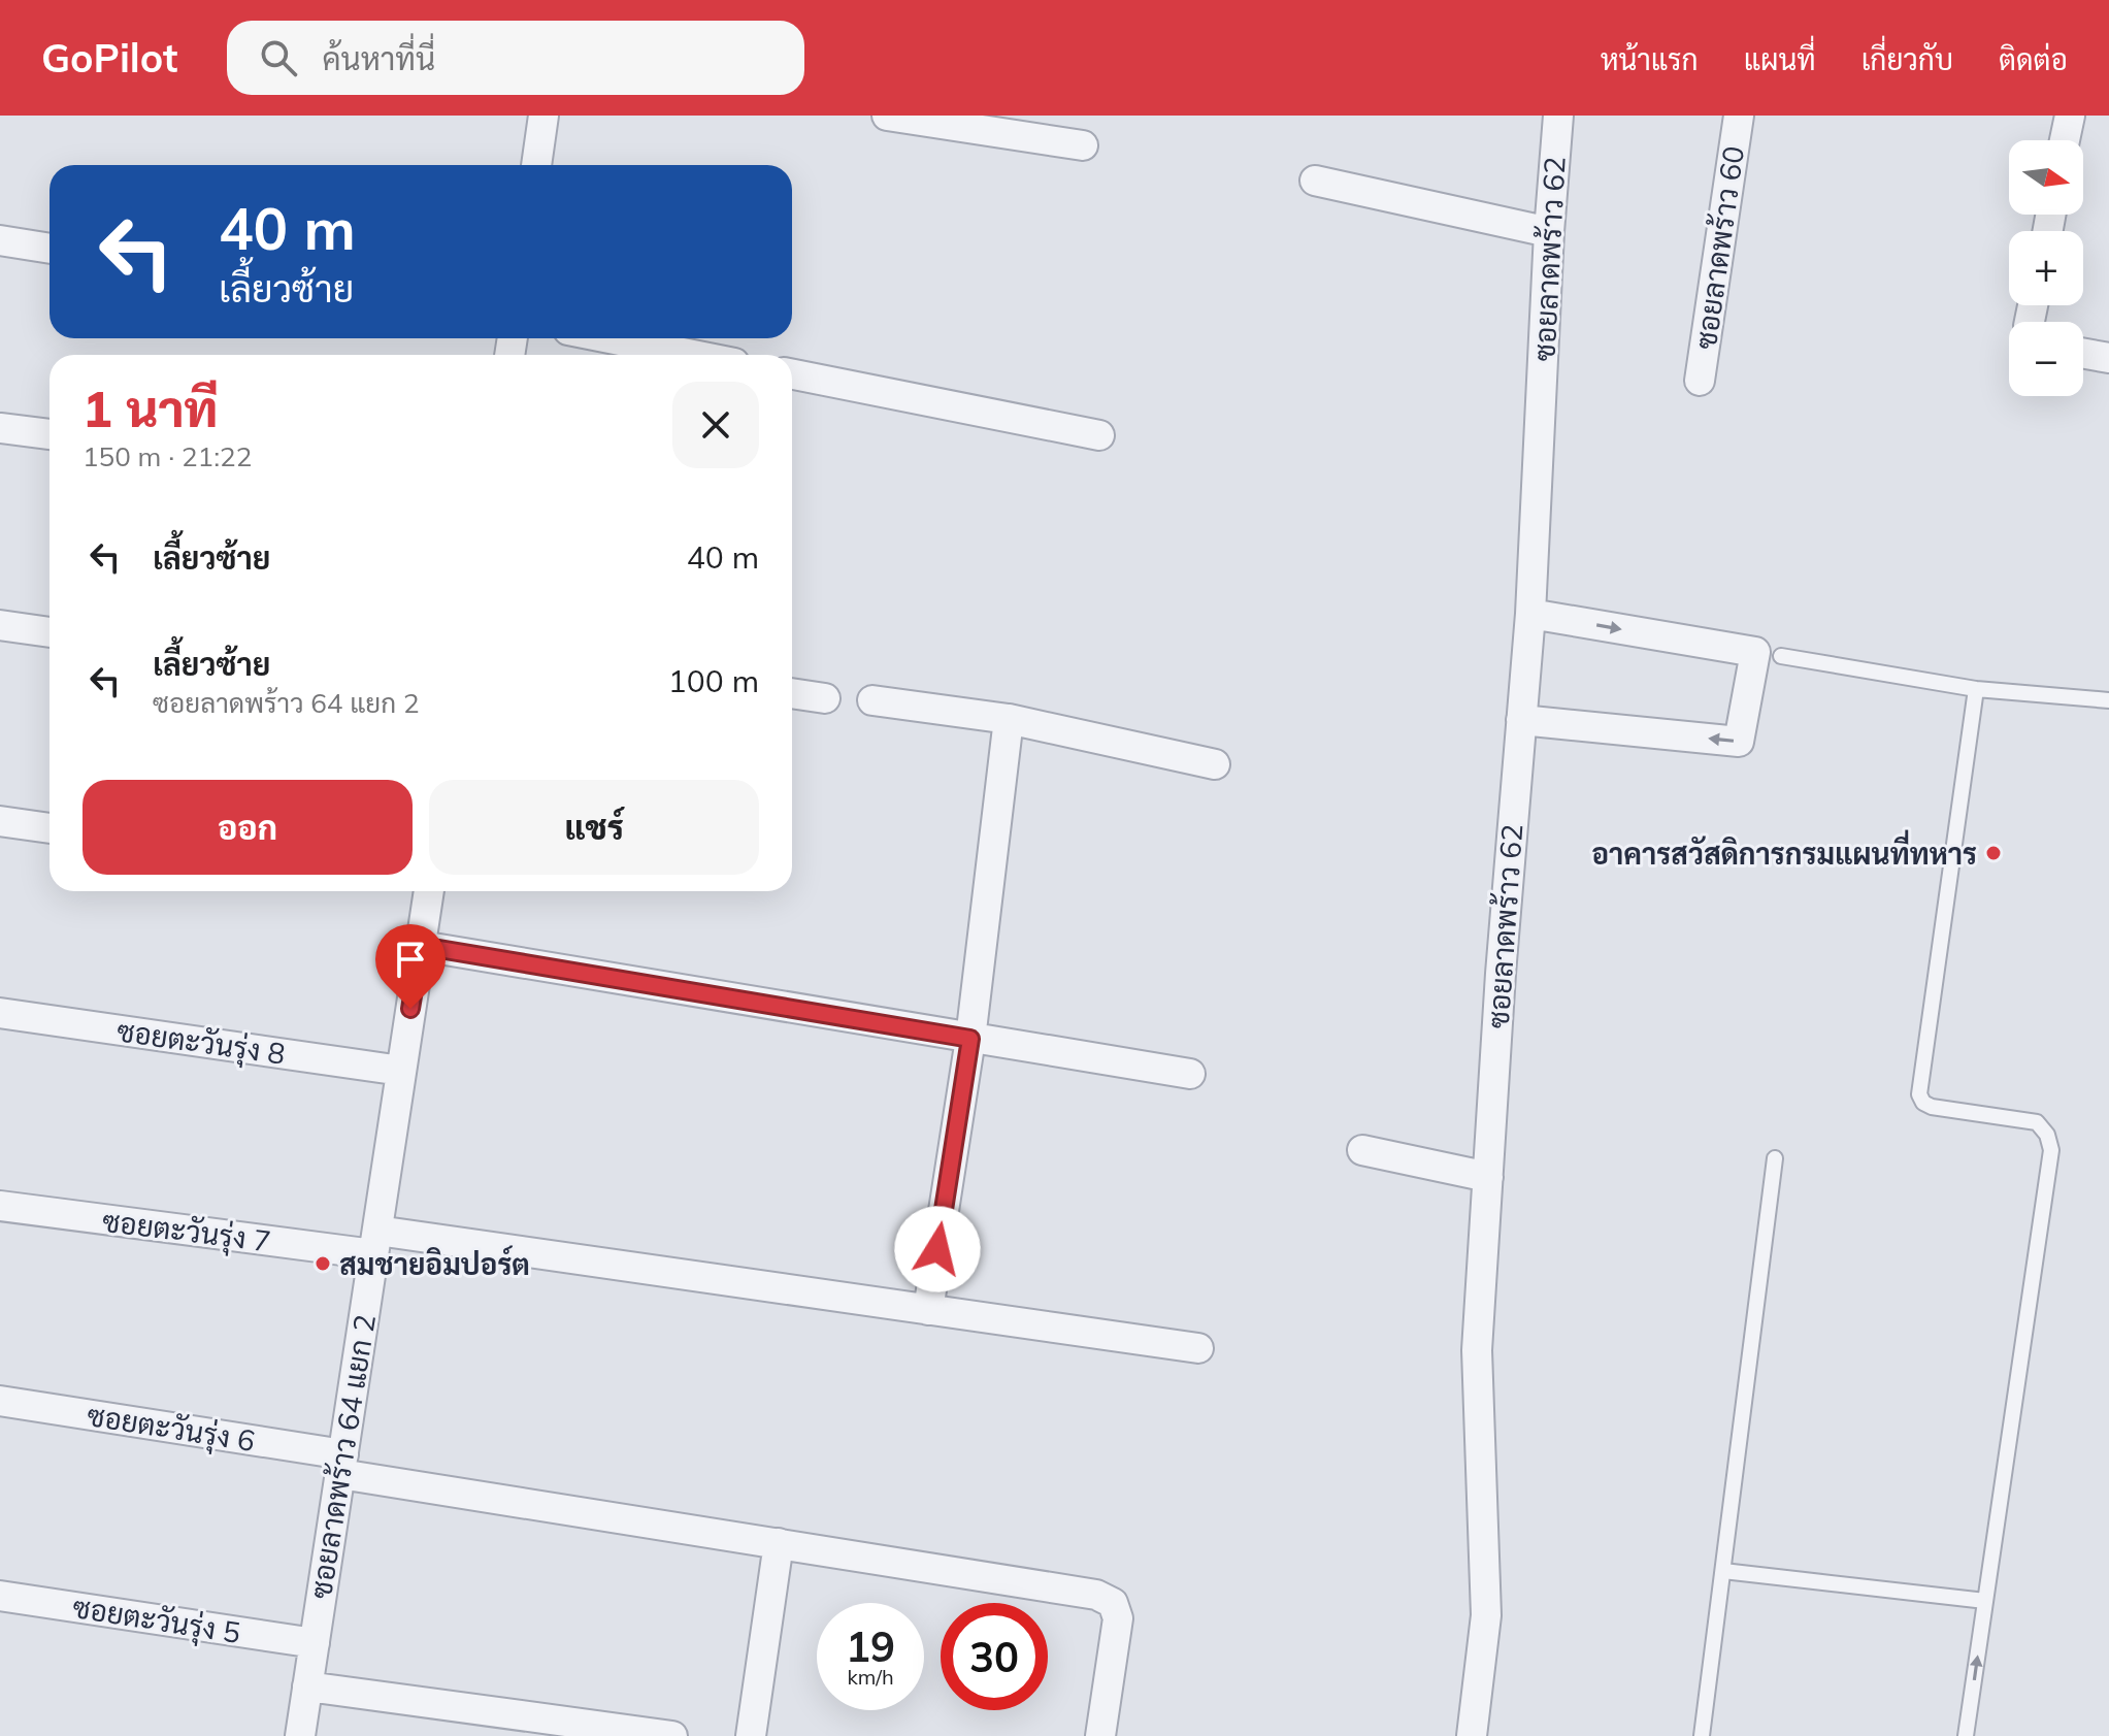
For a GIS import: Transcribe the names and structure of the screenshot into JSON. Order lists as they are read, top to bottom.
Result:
{
  "streets": {
    "street": [
      "ซอยลาดพร้าว 60",
      "ซอยลาดพร้าว 62",
      "ซอยตะวันรุ่ง 8",
      "ซอยตะวันรุ่ง 7",
      "ซอยตะวันรุ่ง 6",
      "ซอยลาดพร้าว 64 แยก 2",
      "ซอยตะวันรุ่ง 5"
    ]
  },
  "crossings": [
    ["ซอยตะวันรุ่ง 8", "ซอยลาดพร้าว 64 แยก 2"],
    ["ซอยตะวันรุ่ง 7", "ซอยลาดพร้าว 64 แยก 2"],
    ["ซอยตะวันรุ่ง 6", "ซอยลาดพร้าว 64 แยก 2"],
    ["ซอยลาดพร้าว 64 แยก 2", "ซอยตะวันรุ่ง 5"]
  ],
  "places": ["อาคารสวัสดิการกรมแผนที่ทหาร", "สมชายอิมปอร์ต"],
  "north": "right",
  "page": {
    "header": "GoPilot",
    "search": "ค้นหาที่นี่",
    "nav": [
      "หน้าแรก",
      "แผนที่",
      "เกี่ยวกับ",
      "ติดต่อ"
    ],
    "map_buttons": ["+", "−"],
    "turn": ["40 m", "เลี้ยวซ้าย"],
    "heading": ["1 นาที", "150 m · 21:22"],
    "list": [
      {
        "name": "เลี้ยวซ้าย",
        "value": "40 m"
      },
      {
        "name": "เลี้ยวซ้าย",
        "note": "ซอยลาดพร้าว 64 แยก 2",
        "value": "100 m"
      }
    ],
    "buttons": ["ออก", "แชร์"],
    "speed": "19 km/h",
    "limit": "30"
  }
}
